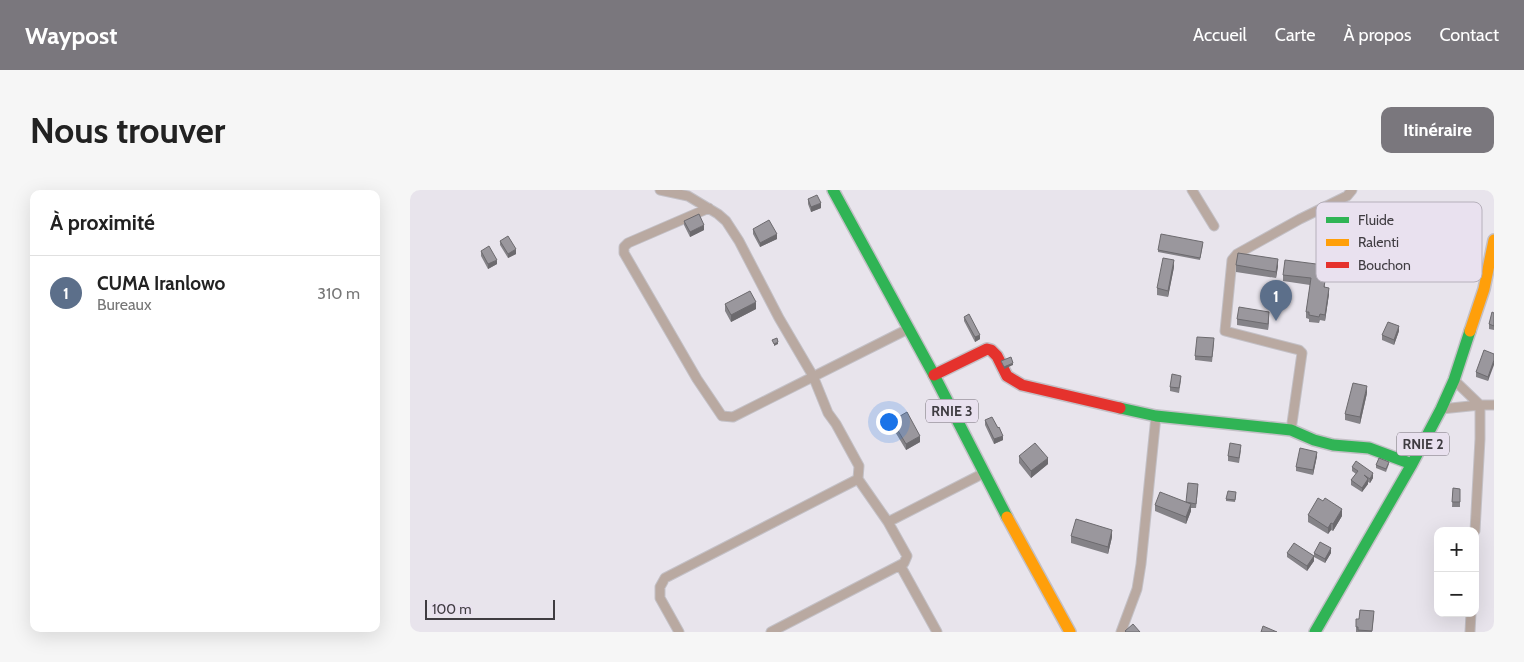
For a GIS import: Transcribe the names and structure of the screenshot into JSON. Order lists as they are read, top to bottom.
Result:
{
  "streets": {
    "main road": ["RNIE 3", "RNIE 2"]
  },
  "legend": ["Fluide", "Ralenti", "Bouchon"],
  "scale_bar": "100 m",
  "page": {
    "header": "Waypost",
    "nav": [
      "Accueil",
      "Carte",
      "À propos",
      "Contact"
    ],
    "buttons": "Itinéraire",
    "title": "Nous trouver",
    "heading": "À proximité",
    "list": [
      {
        "mark": "1",
        "name": "CUMA Iranlowo",
        "note": "Bureaux",
        "value": "310 m"
      }
    ],
    "pins": "1",
    "map_buttons": ["+", "−"],
    "scale": "100 m"
  }
}
